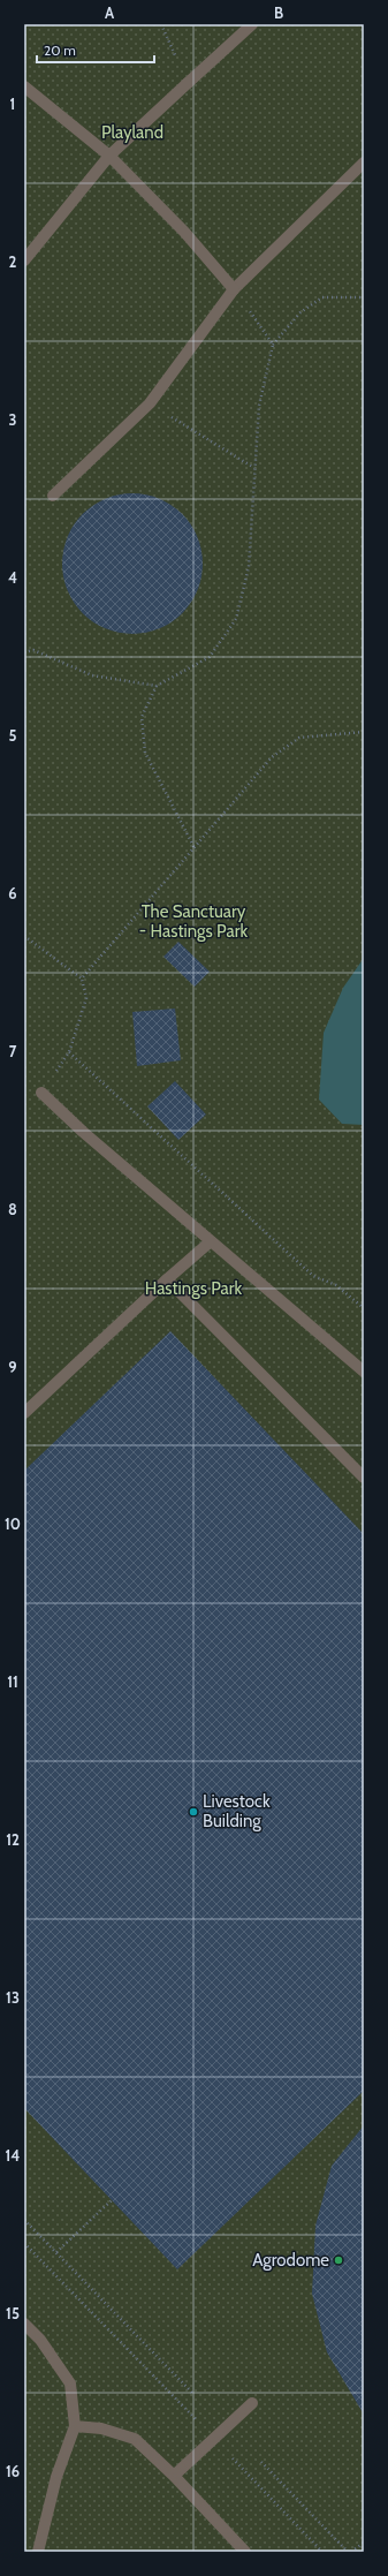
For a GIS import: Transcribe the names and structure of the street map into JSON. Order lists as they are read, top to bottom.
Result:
{
  "parks": ["Playland", "The Sanctuary - Hastings Park", "Hastings Park"],
  "places": ["Livestock Building", "Agrodome"],
  "scale_bar": "20 m",
  "grid": {
    "columns": ["A", "B"],
    "rows": [
      "1",
      "2",
      "3",
      "4",
      "5",
      "6",
      "7",
      "8",
      "9",
      "10",
      "11",
      "12",
      "13",
      "14",
      "15",
      "16"
    ]
  }
}
